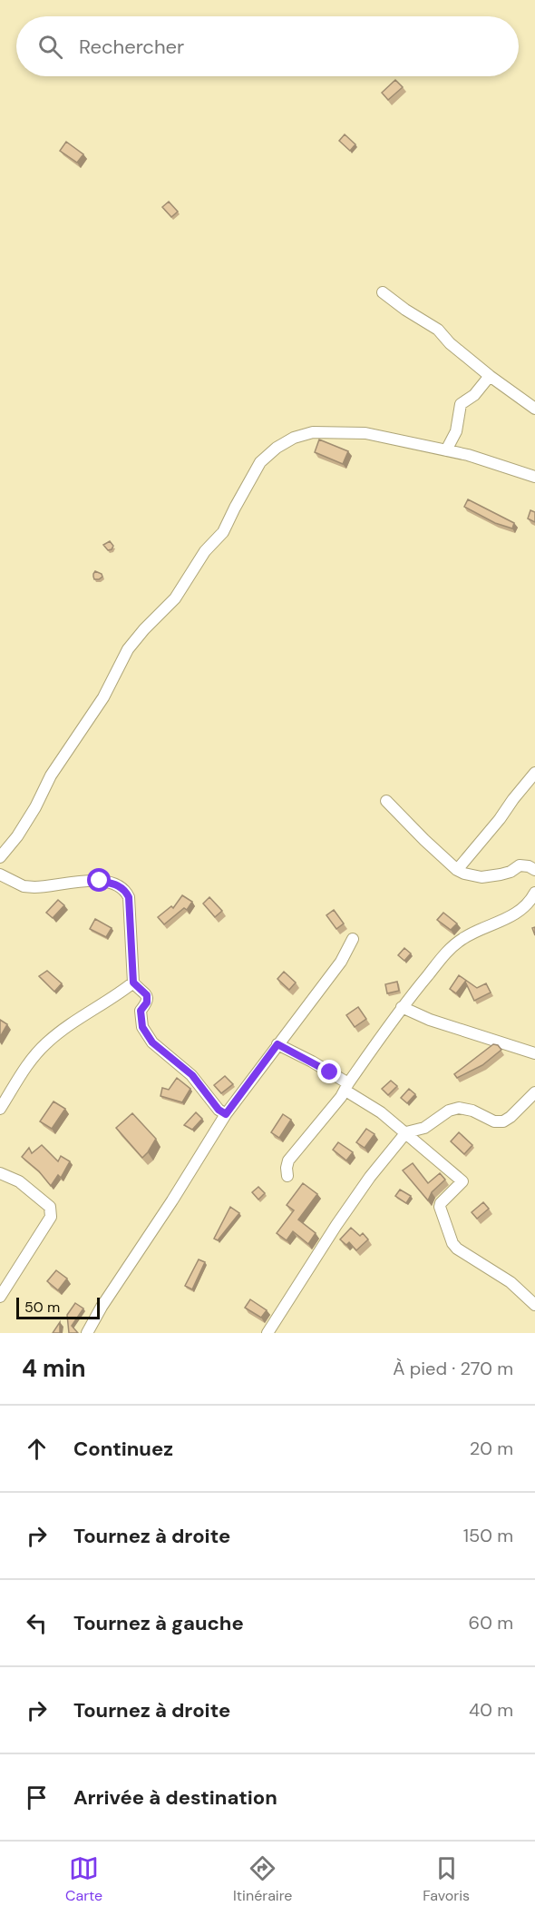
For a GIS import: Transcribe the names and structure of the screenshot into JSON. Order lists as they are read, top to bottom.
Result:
{
  "scale_bar": "50 m",
  "page": {
    "search": "Rechercher",
    "scale": "50 m",
    "heading": ["4 min", "À pied · 270 m"],
    "list": [
      ["Continuez", "20 m"],
      ["Tournez à droite", "150 m"],
      ["Tournez à gauche", "60 m"],
      ["Tournez à droite", "40 m"],
      "Arrivée à destination"
    ],
    "nav": ["Carte", "Itinéraire", "Favoris"]
  }
}
